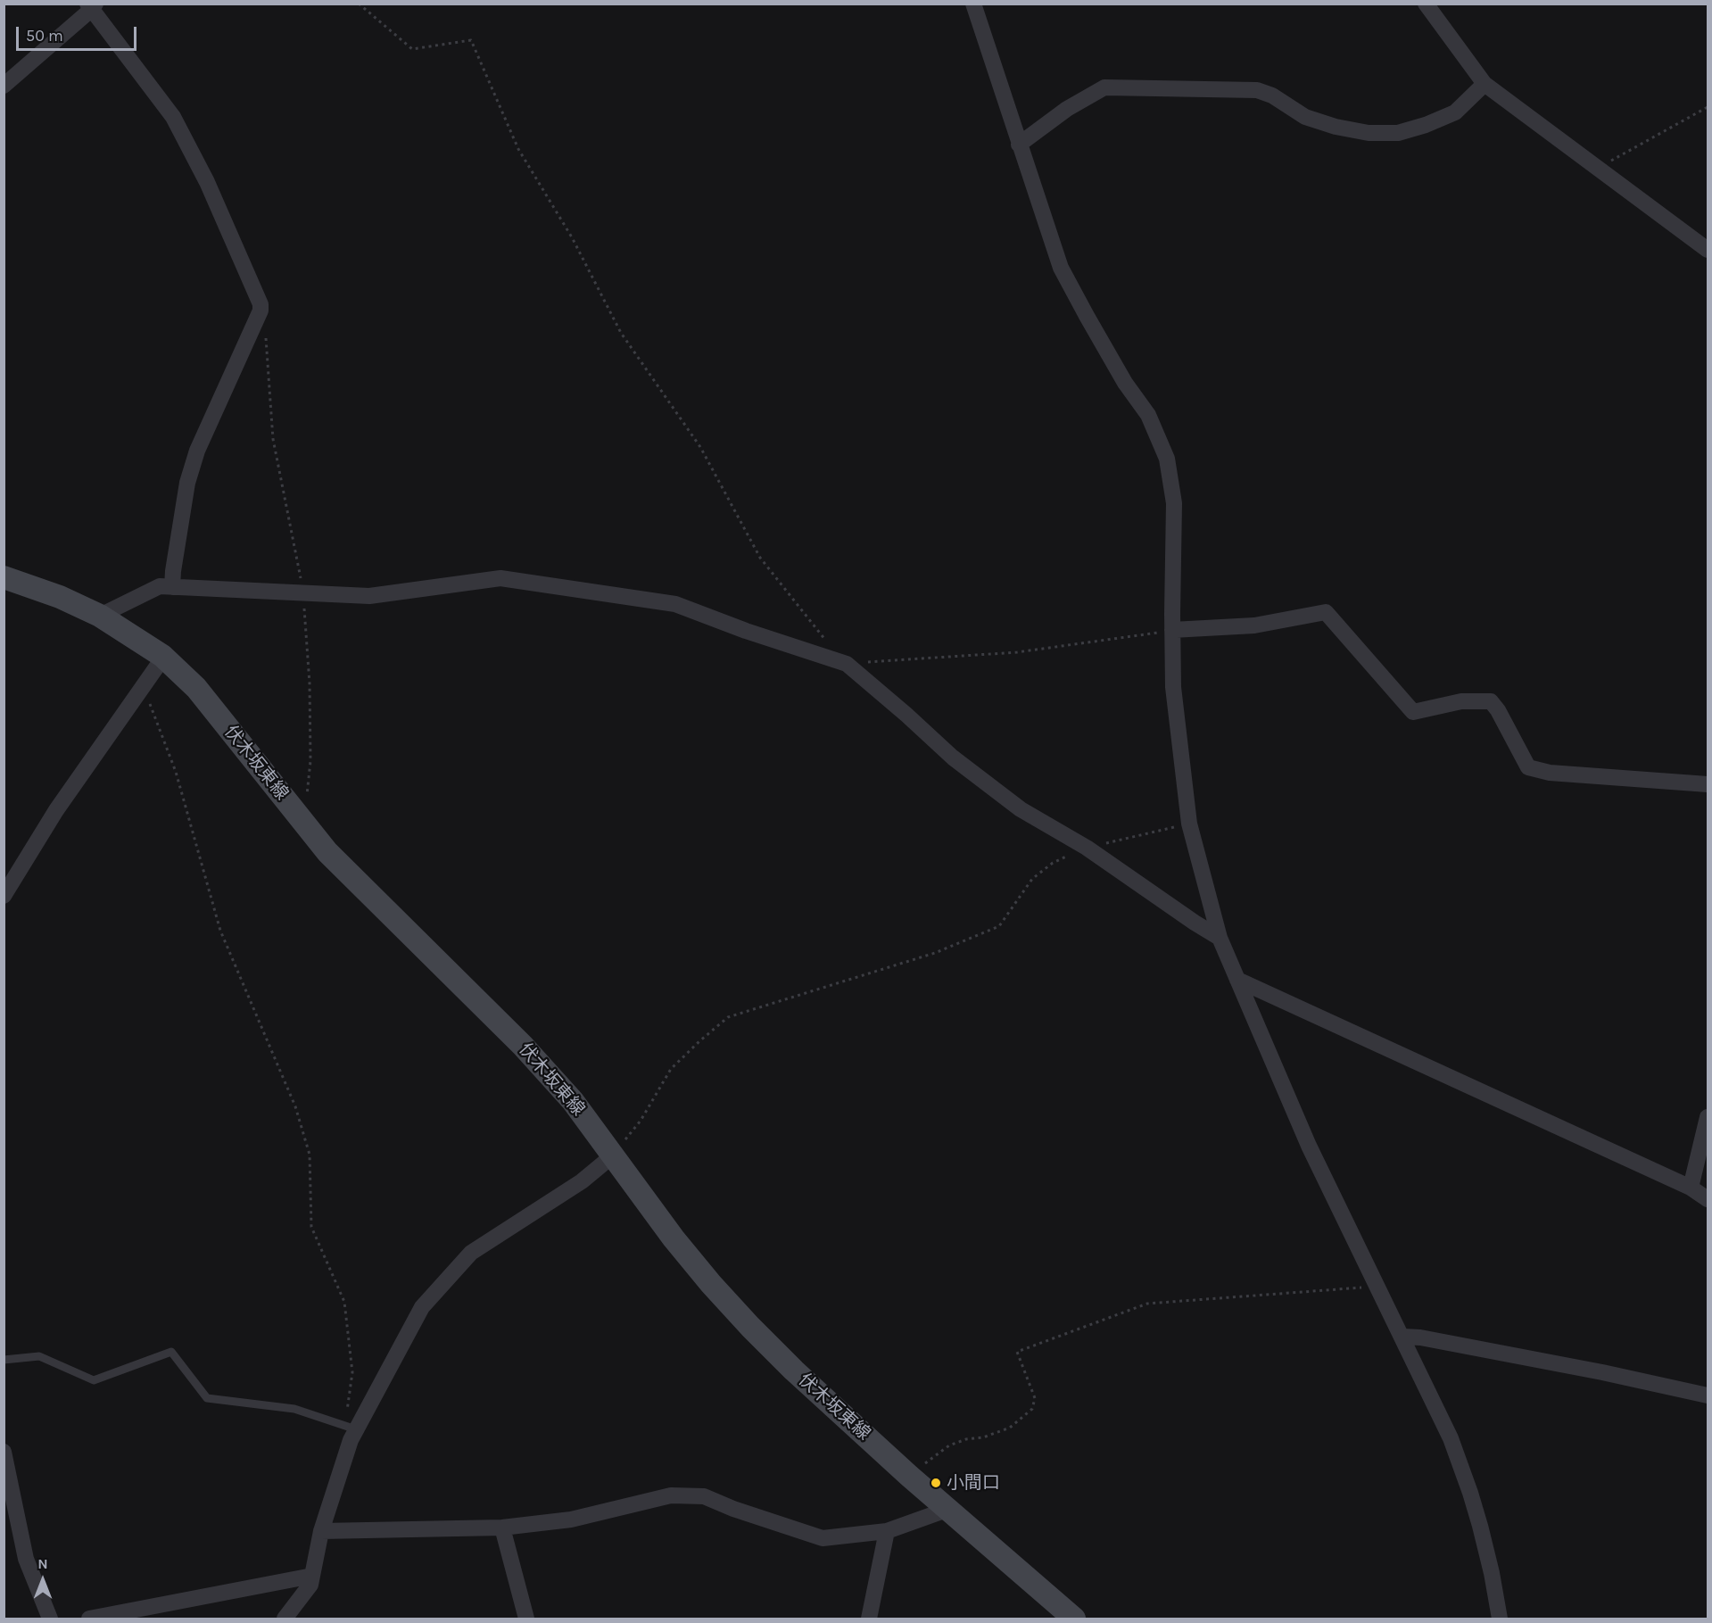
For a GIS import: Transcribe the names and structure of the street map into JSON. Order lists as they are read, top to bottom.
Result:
{
  "streets": {
    "main road": ["伏木坂東線"]
  },
  "places": ["小間口"],
  "scale_bar": "50 m",
  "north": "top"
}
